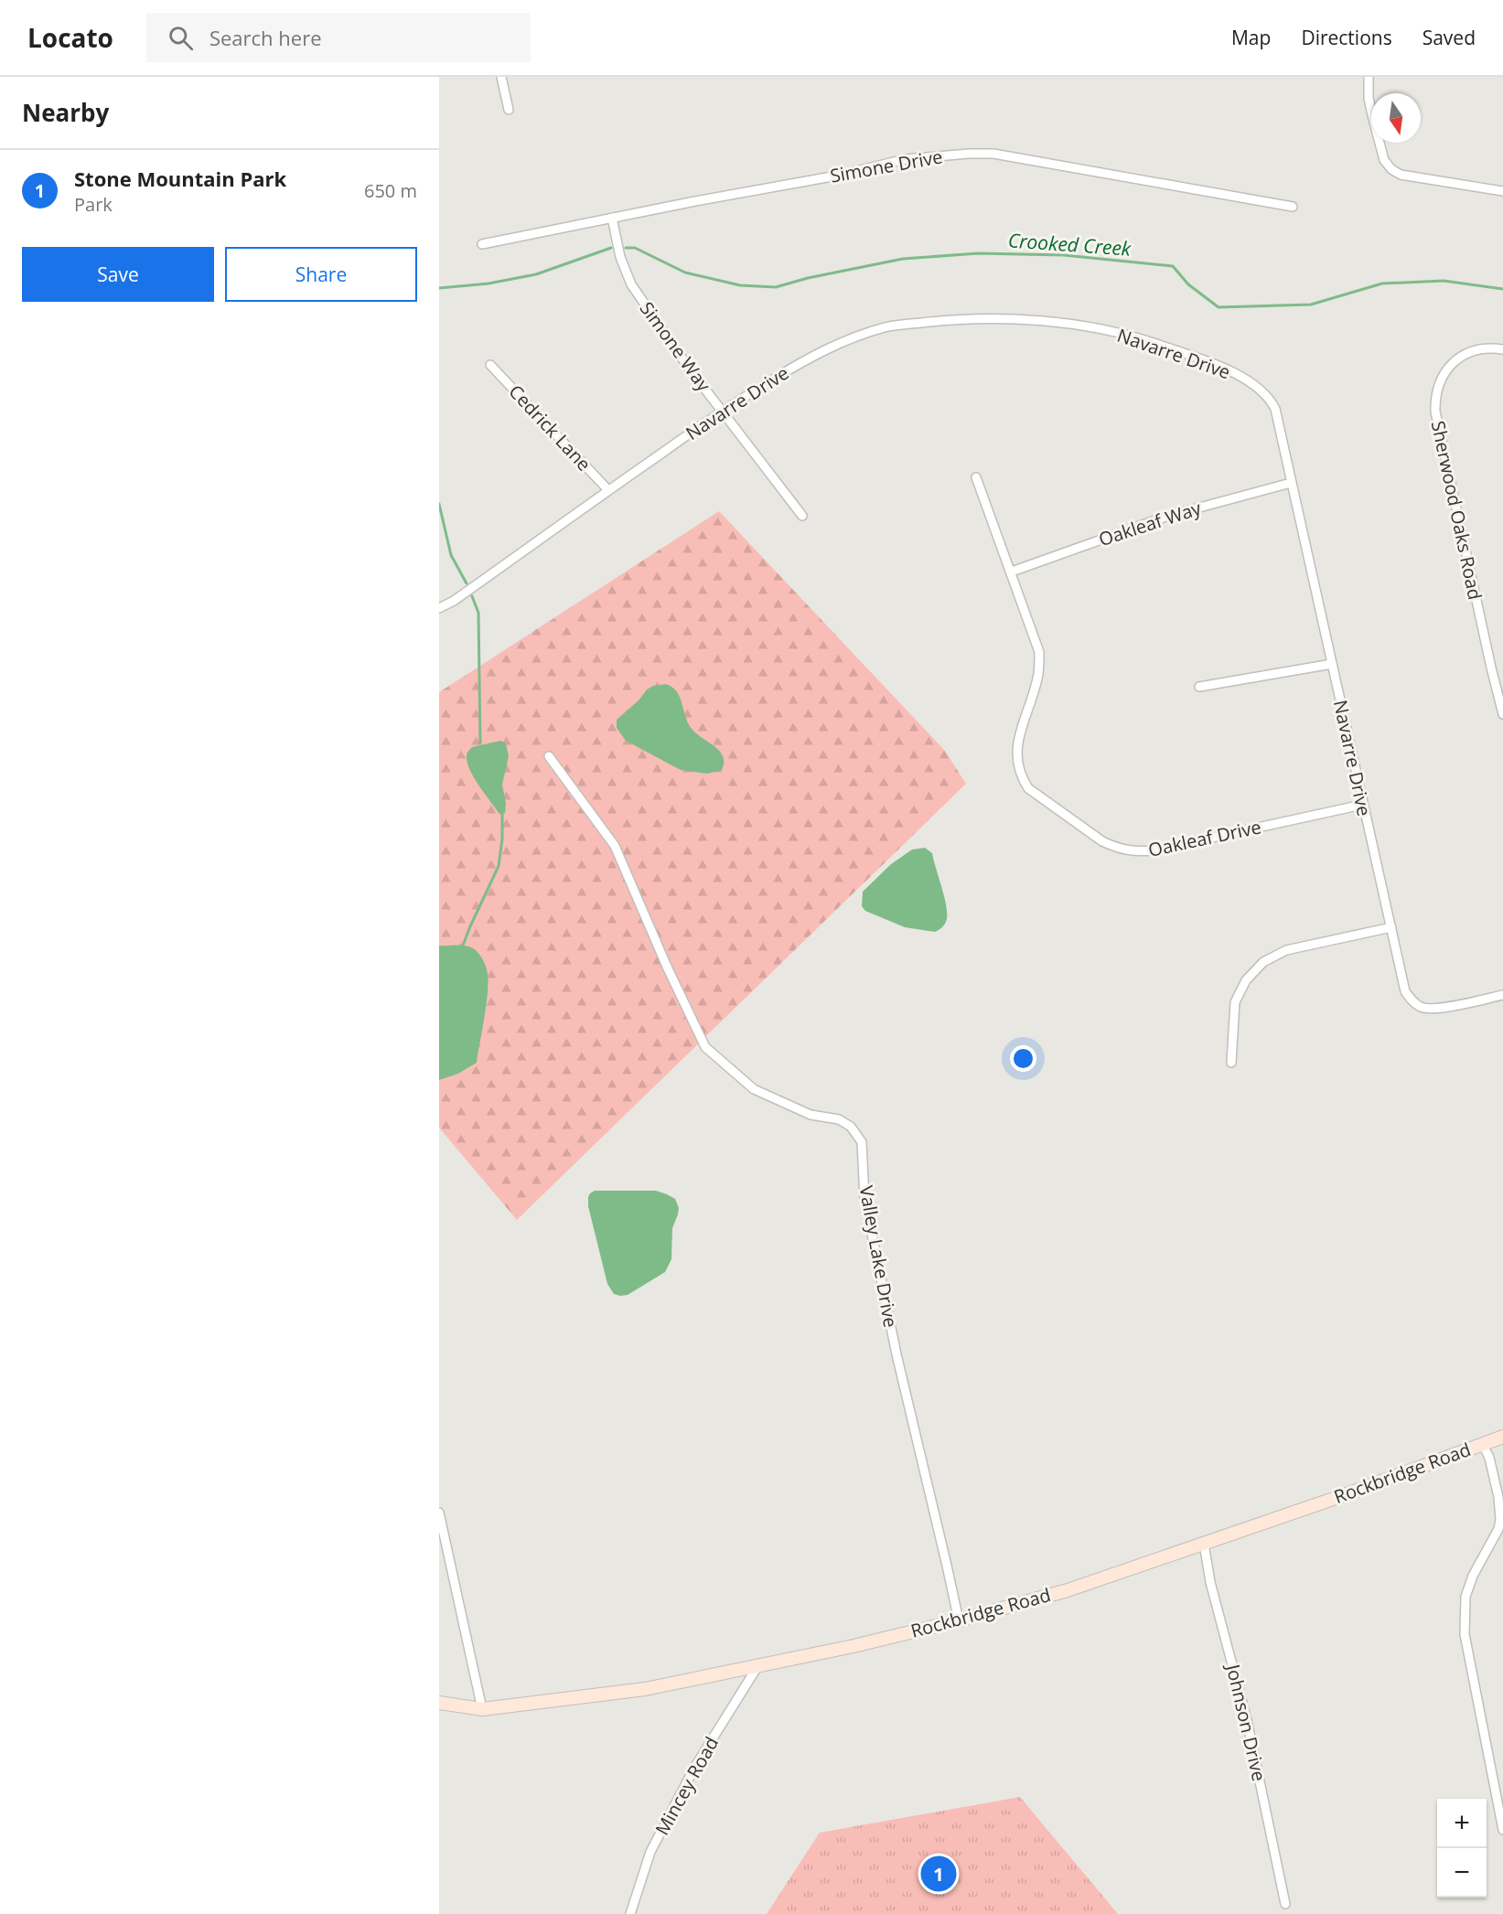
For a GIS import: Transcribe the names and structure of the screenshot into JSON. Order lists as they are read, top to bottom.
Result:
{
  "streets": {
    "main road": ["Rockbridge Road"],
    "street": [
      "Simone Drive",
      "Simone Way",
      "Navarre Drive",
      "Cedrick Lane",
      "Sherwood Oaks Road",
      "Oakleaf Way",
      "Oakleaf Drive",
      "Valley Lake Drive",
      "Johnson Drive",
      "Mincey Road"
    ]
  },
  "crossings": [
    ["Simone Drive", "Simone Way"],
    ["Simone Way", "Navarre Drive"],
    ["Navarre Drive", "Cedrick Lane"],
    ["Navarre Drive", "Oakleaf Way"],
    ["Navarre Drive", "Oakleaf Drive"],
    ["Oakleaf Way", "Oakleaf Drive"],
    ["Valley Lake Drive", "Rockbridge Road"],
    ["Rockbridge Road", "Johnson Drive"],
    ["Rockbridge Road", "Mincey Road"]
  ],
  "water": ["Crooked Creek"],
  "north": "bottom",
  "page": {
    "header": "Locato",
    "search": "Search here",
    "nav": ["Map", "Directions", "Saved"],
    "heading": "Nearby",
    "list": [
      {
        "mark": "1",
        "name": "Stone Mountain Park",
        "note": "Park",
        "value": "650 m"
      }
    ],
    "buttons": ["Save", "Share"],
    "map_buttons": ["+", "−"],
    "pins": "1"
  }
}
